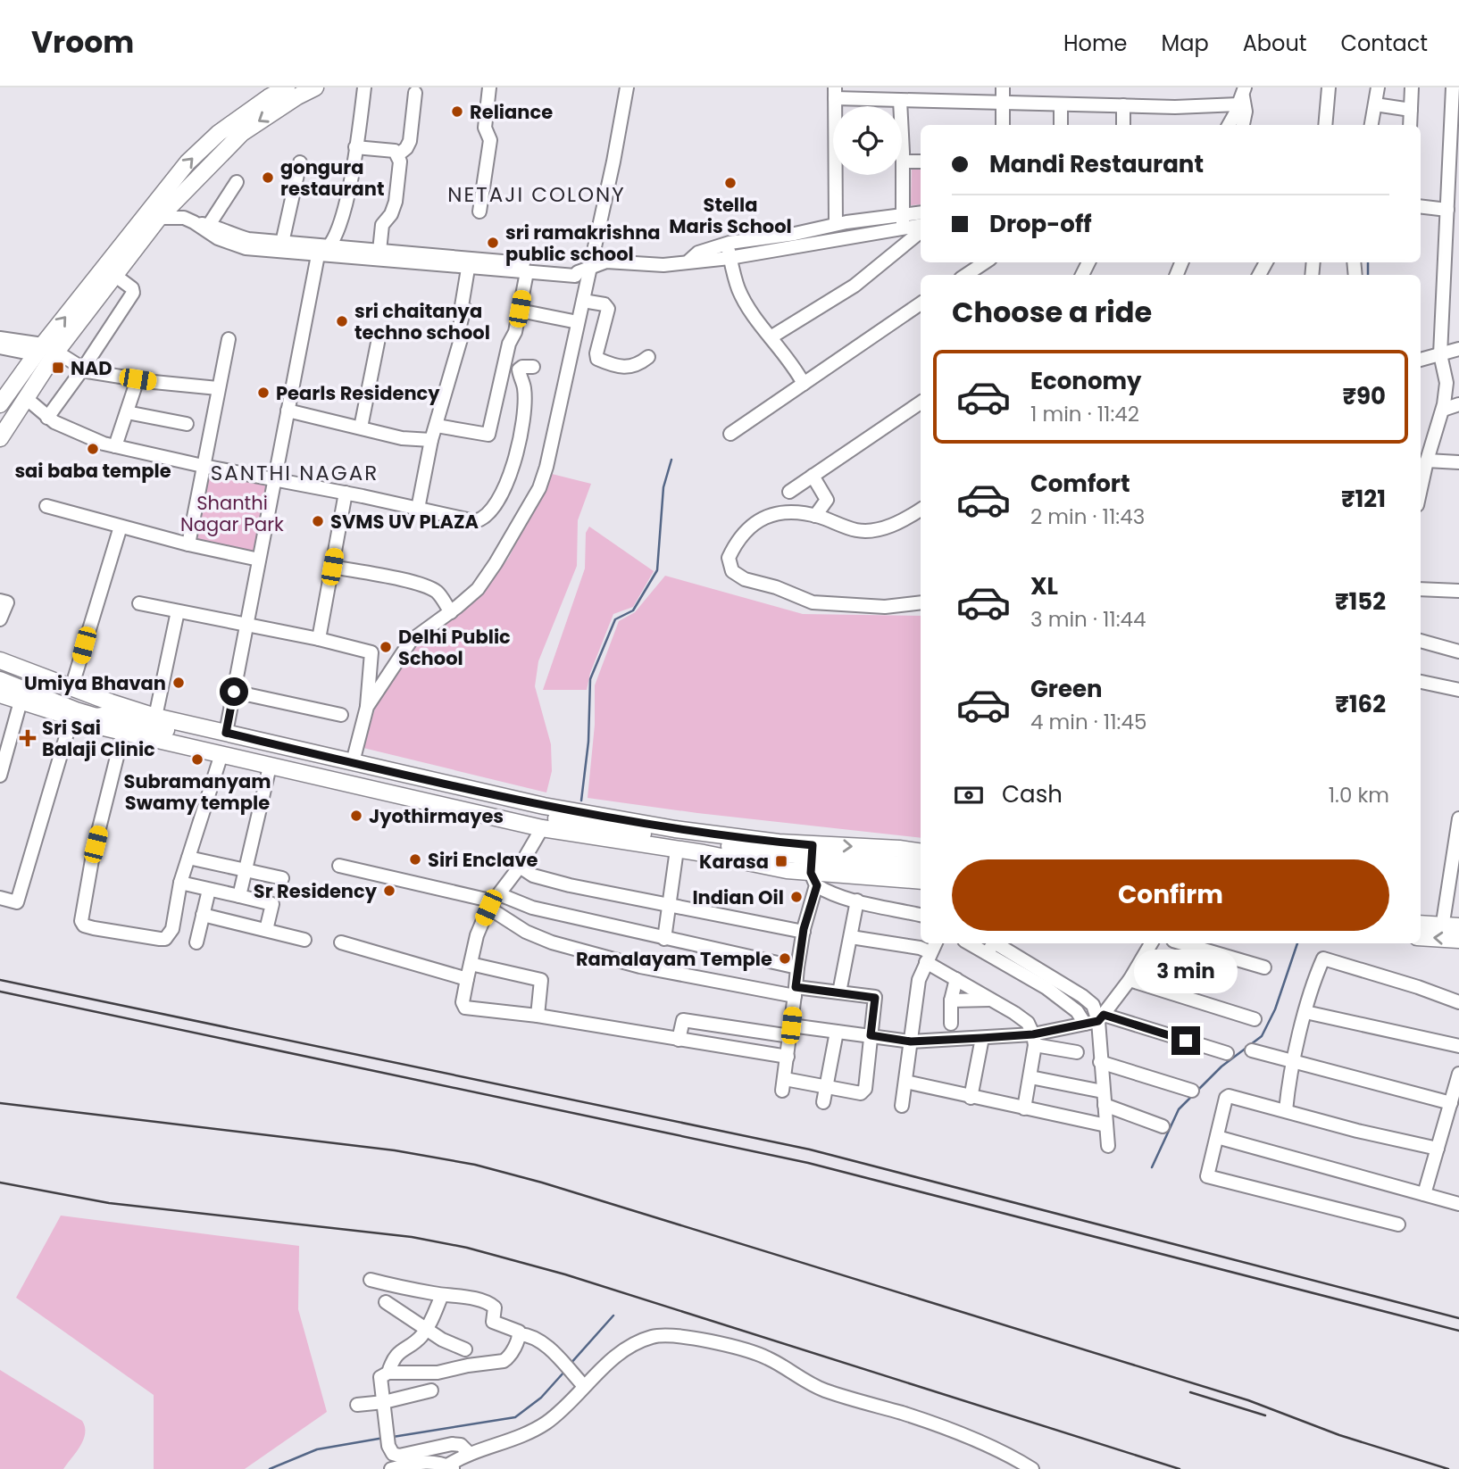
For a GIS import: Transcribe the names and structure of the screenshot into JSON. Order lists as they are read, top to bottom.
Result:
{
  "districts": ["NETAJI COLONY", "SANTHI NAGAR"],
  "parks": ["Shanthi Nagar Park"],
  "places": {
    "other": [
      "Reliance",
      "gongura restaurant",
      "Stella Maris School",
      "sri ramakrishna public school",
      "sri chaitanya techno school",
      "Pearls Residency",
      "sai baba temple",
      "SVMS UV PLAZA",
      "Delhi Public School",
      "Umiya Bhavan",
      "Subramanyam Swamy temple",
      "Jyothirmayes",
      "Siri Enclave",
      "Sr Residency",
      "Indian Oil",
      "Ramalayam Temple"
    ],
    "transit": ["NAD", "Karasa"],
    "health": ["Sri Sai Balaji Clinic"]
  },
  "page": {
    "header": "Vroom",
    "nav": [
      "Home",
      "Map",
      "About",
      "Contact"
    ],
    "banner": ["Mandi Restaurant", "Drop-off"],
    "heading": "Choose a ride",
    "list": [
      {
        "name": "Economy",
        "note": "1 min · 11:42",
        "value": "₹90"
      },
      {
        "name": "Comfort",
        "note": "2 min · 11:43",
        "value": "₹121"
      },
      {
        "name": "XL",
        "note": "3 min · 11:44",
        "value": "₹152"
      },
      {
        "name": "Green",
        "note": "4 min · 11:45",
        "value": "₹162"
      }
    ],
    "pay": ["Cash", "1.0 km"],
    "buttons": "Confirm",
    "bubble": "3 min"
  }
}
